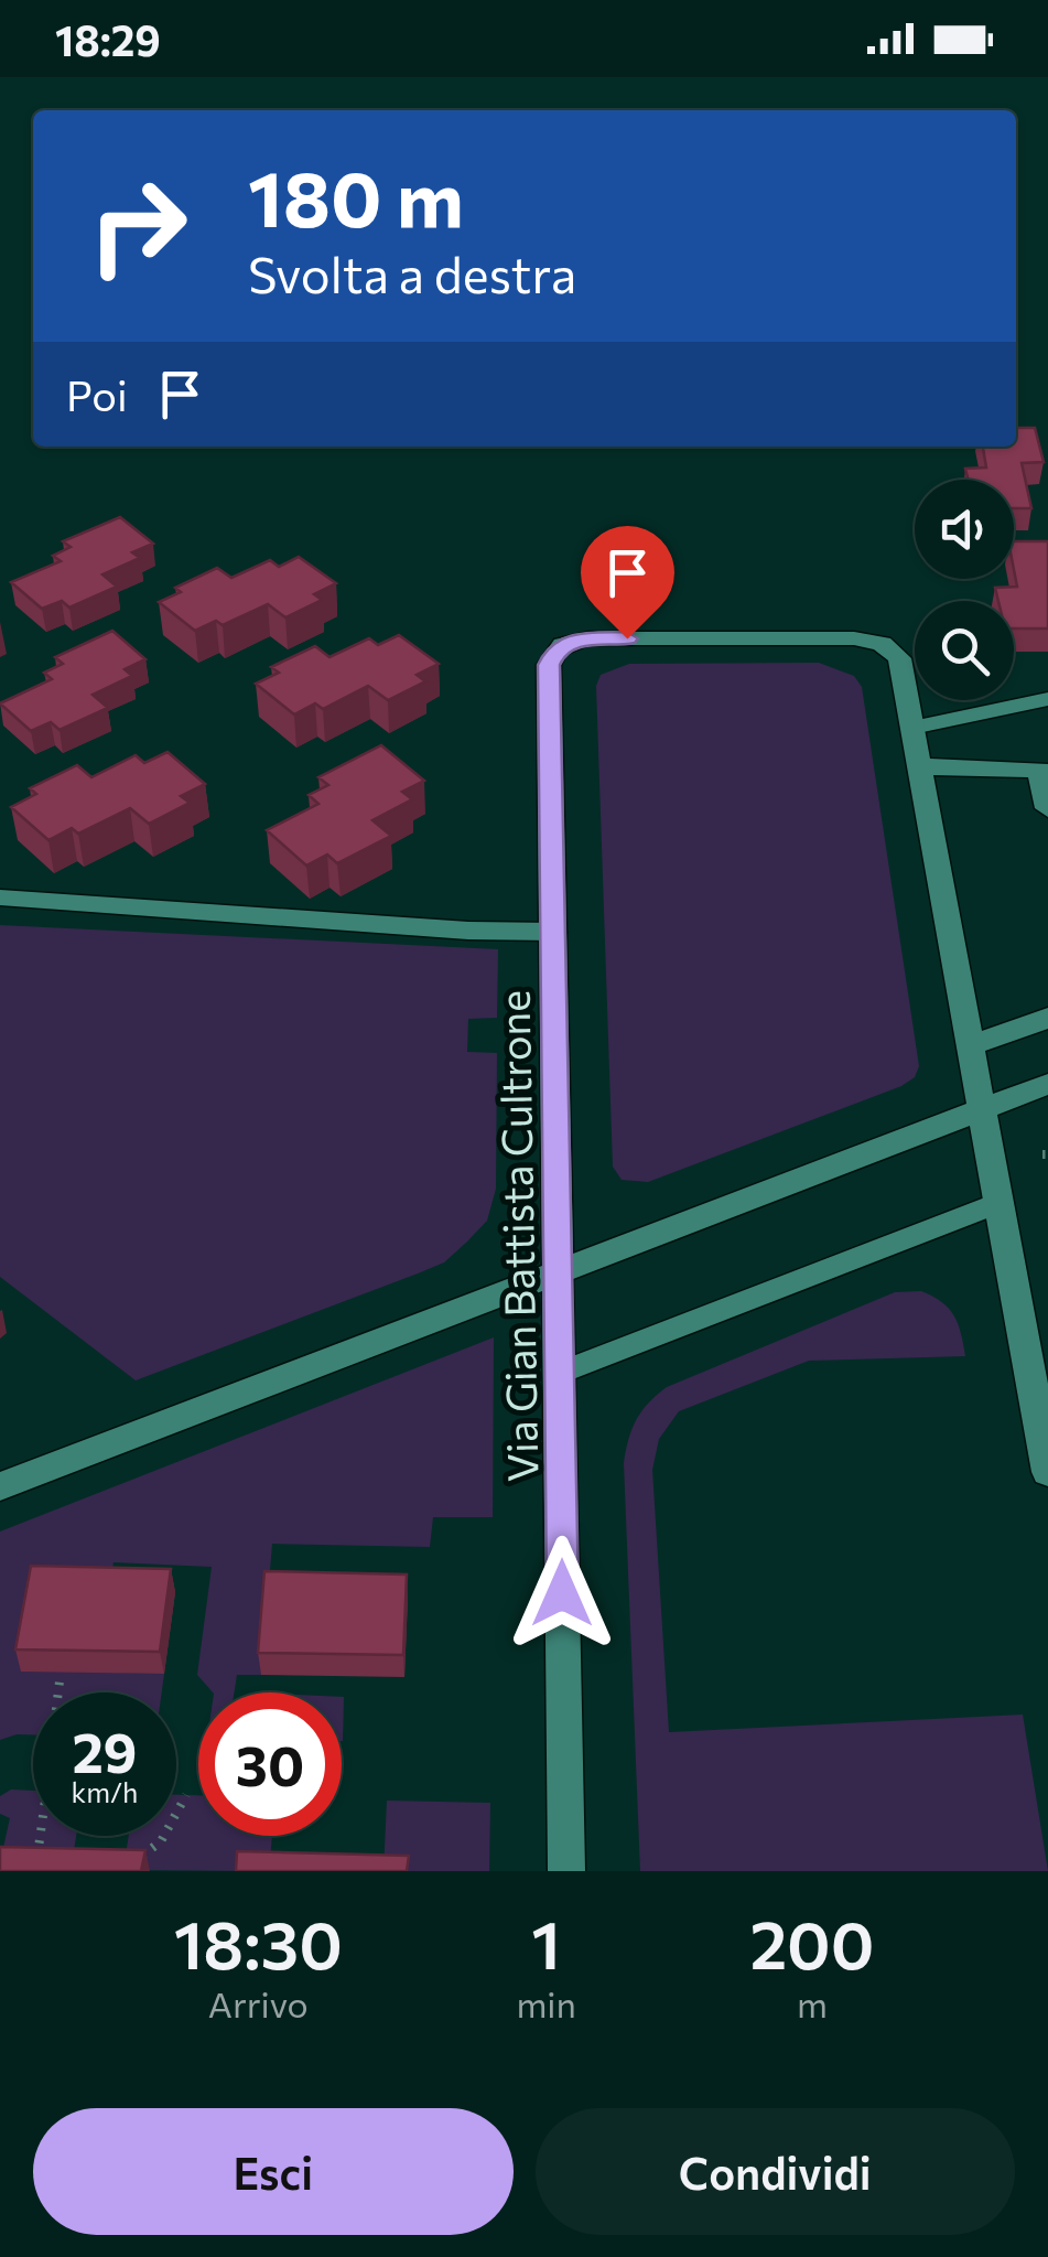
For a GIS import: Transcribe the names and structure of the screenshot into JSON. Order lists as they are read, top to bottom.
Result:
{
  "streets": {
    "street": ["Via Gian Battista Cultrone"]
  },
  "page": {
    "status": "18:29",
    "turn": ["180 m", "Svolta a destra"],
    "then": "Poi",
    "speed": "29 km/h",
    "limit": "30",
    "eta": [
      "18:30",
      "Arrivo",
      "1",
      "min",
      "200",
      "m"
    ],
    "buttons": ["Esci", "Condividi"]
  }
}
